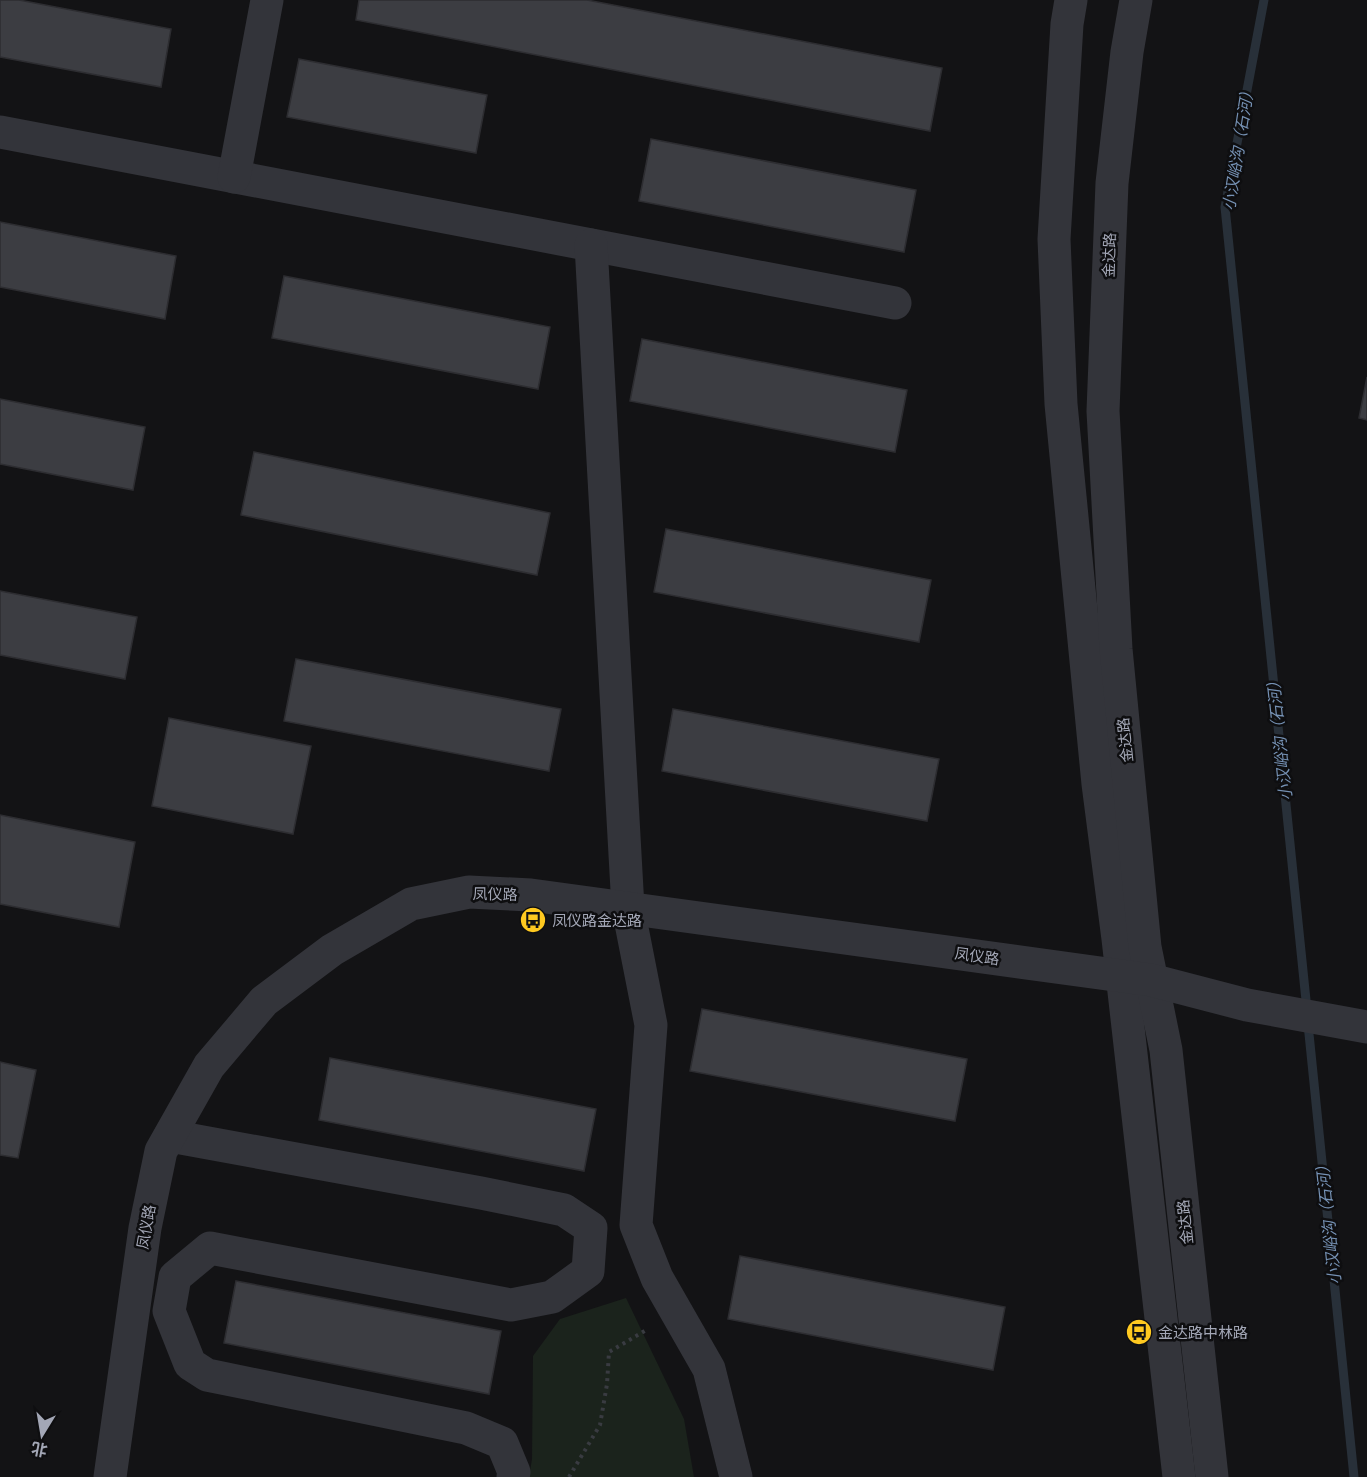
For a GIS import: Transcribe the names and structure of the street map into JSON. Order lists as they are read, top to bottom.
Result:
{
  "streets": {
    "street": ["金达路", "凤仪路"]
  },
  "crossings": [
    ["金达路", "凤仪路"]
  ],
  "water": ["小汉峪沟（石河）"],
  "places": {
    "bus stop": ["凤仪路金达路", "金达路中林路"]
  },
  "north": "bottom"
}
